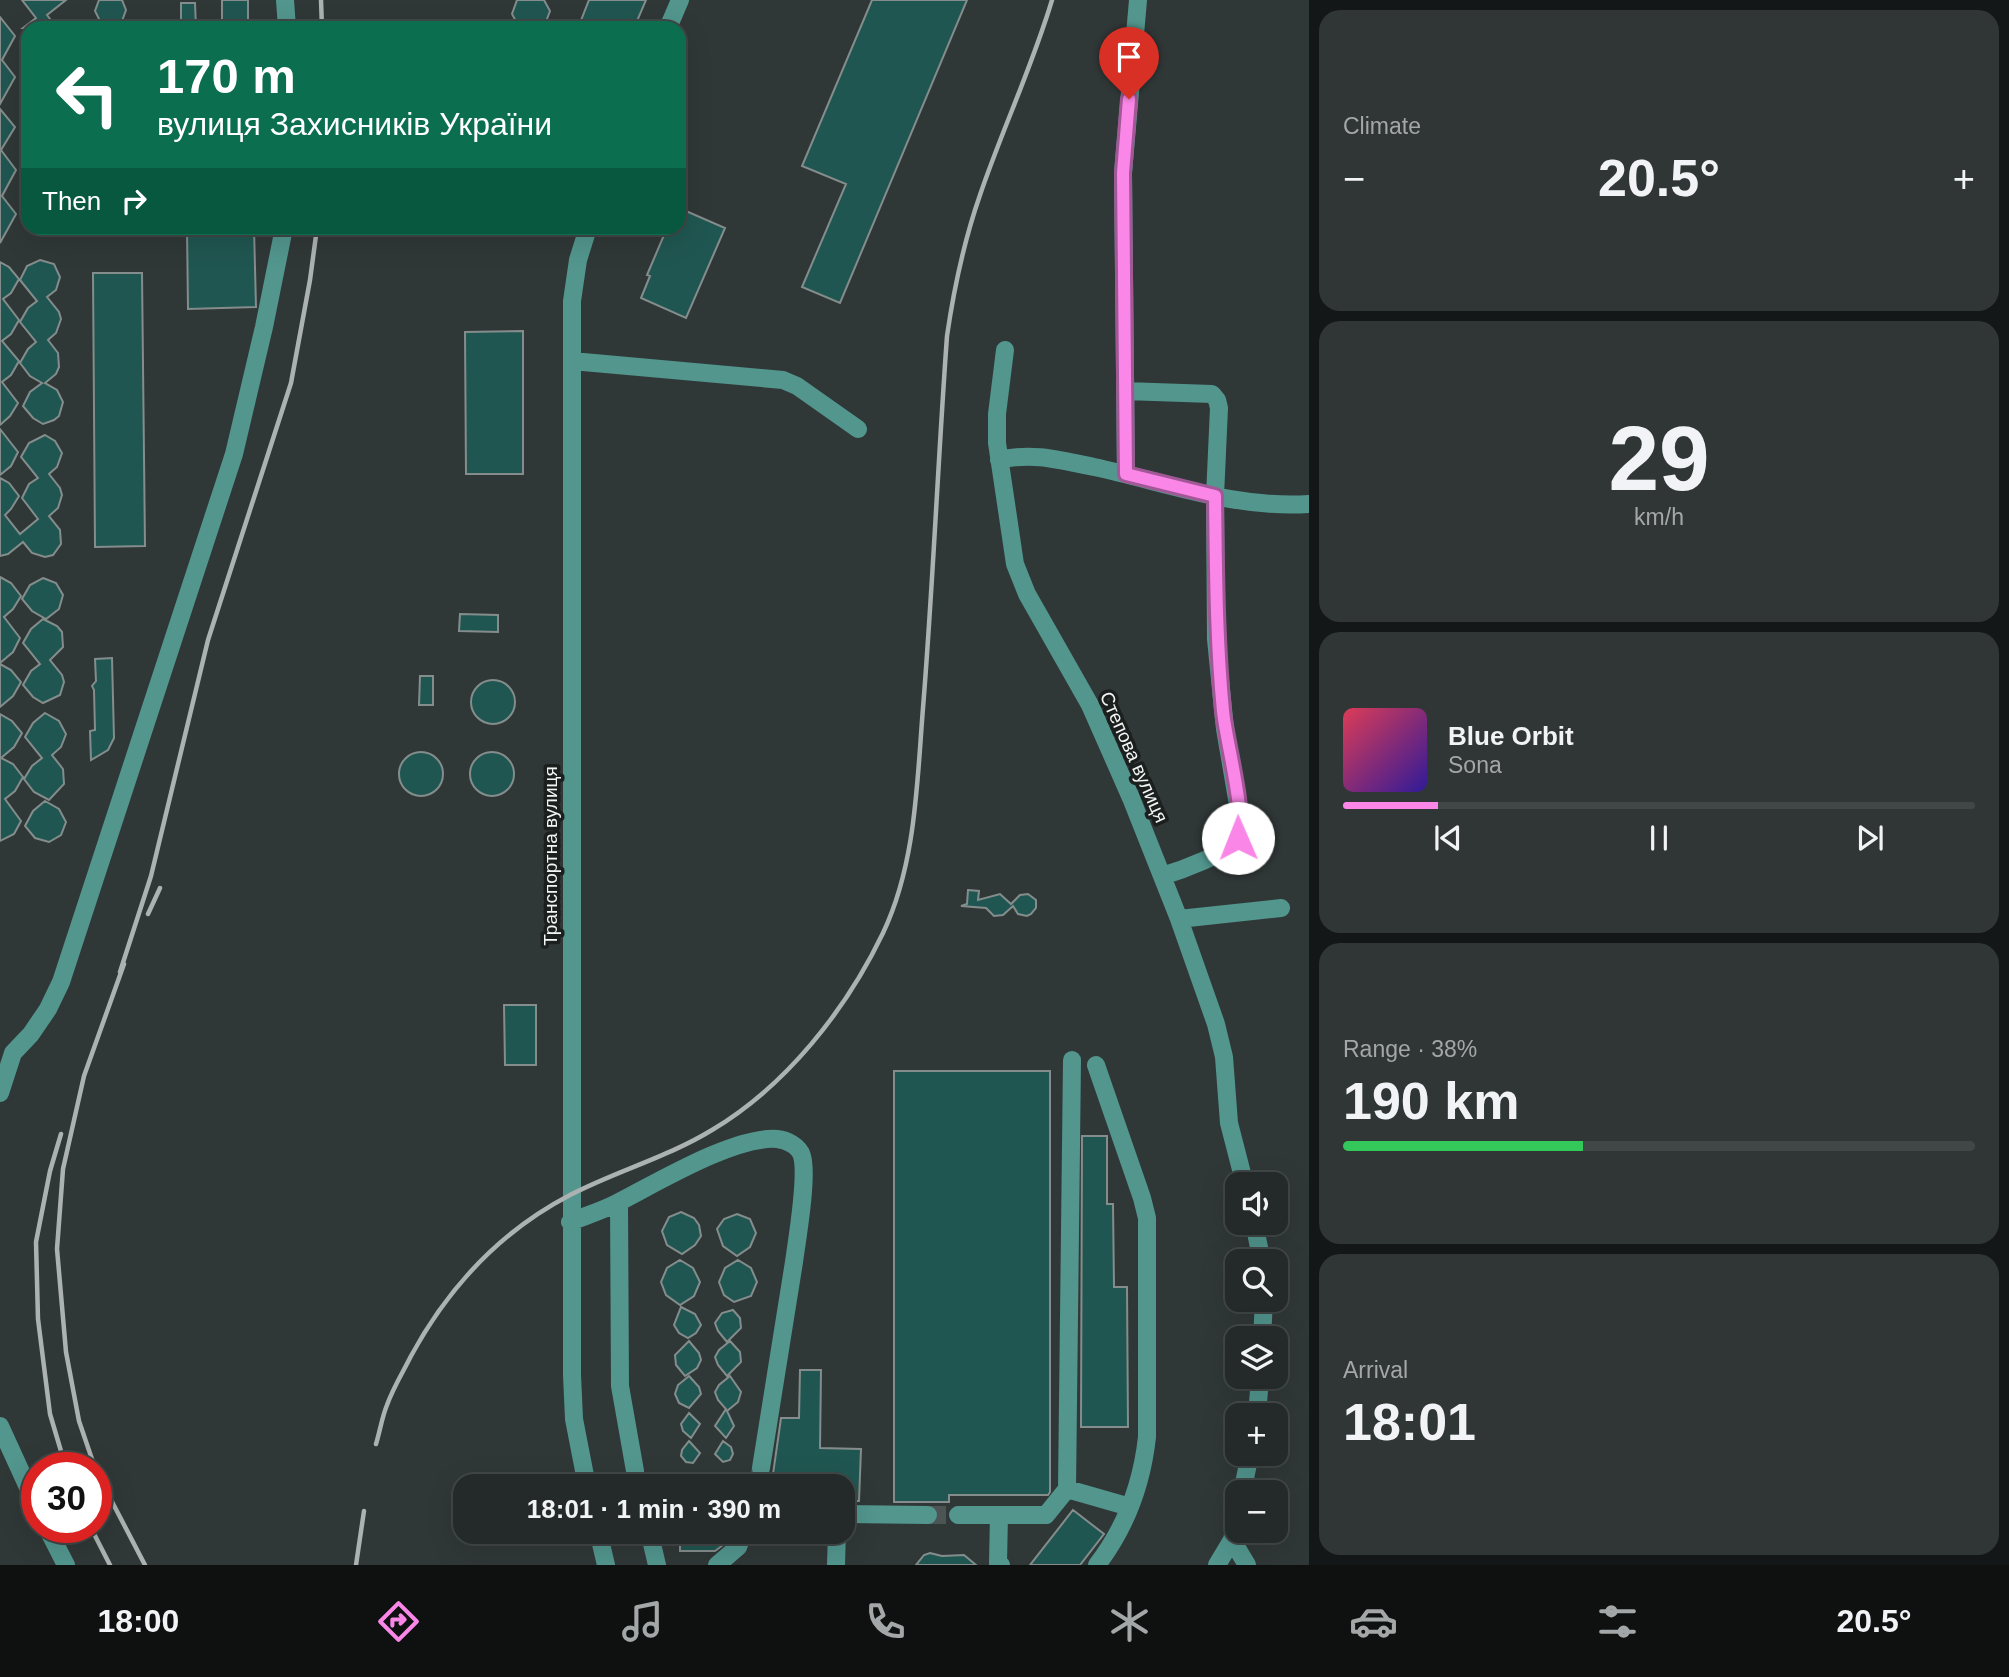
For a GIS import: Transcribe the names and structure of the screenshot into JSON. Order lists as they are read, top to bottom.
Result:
{
  "streets": {
    "street": ["Степова вулиця", "Транспортна вулиця"]
  },
  "page": {
    "tile": [
      "Climate",
      ["29", "km/h"],
      ["Range · 38%", "190 km"],
      ["Arrival", "18:01"]
    ],
    "turn": ["170 m", "вулиця Захисників України"],
    "heat": ["−", "20.5°", "+"],
    "then": "Then",
    "song": ["Blue Orbit", "Sona"],
    "map_buttons": ["+", "−"],
    "limit": "30",
    "trip": "18:01 · 1 min · 390 m",
    "tabs": ["18:00", "20.5°"]
  }
}
